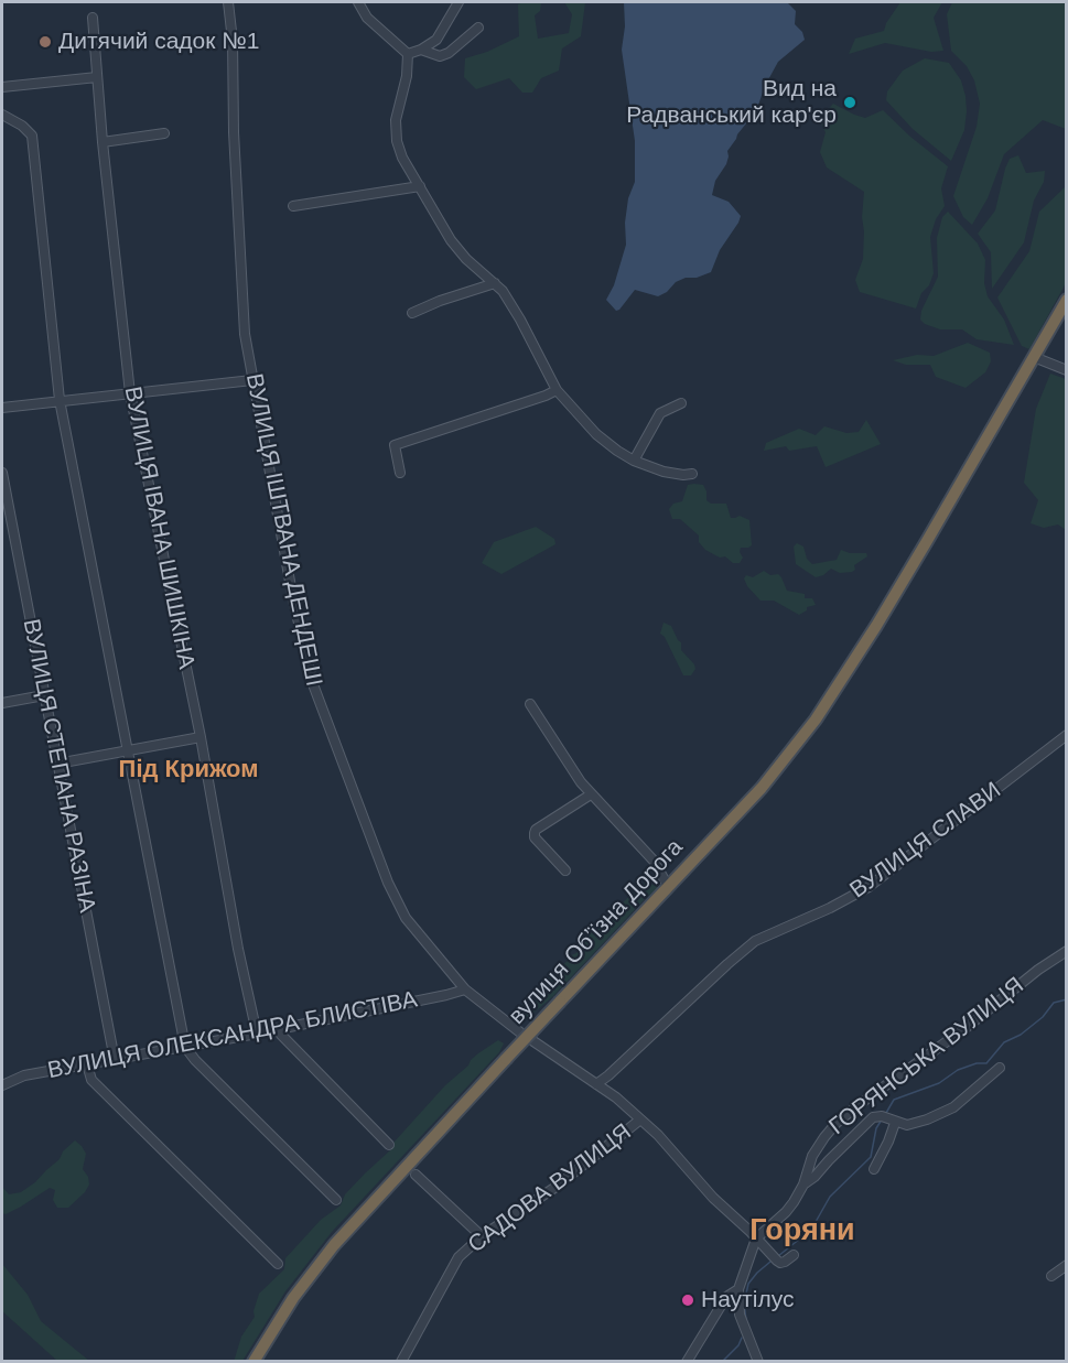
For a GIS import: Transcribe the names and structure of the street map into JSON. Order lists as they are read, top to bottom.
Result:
{
  "streets": {
    "highway": ["вулиця Обʼїзна Дорога"],
    "street": [
      "ВУЛИЦЯ ІВАНА ШИШКІНА",
      "ВУЛИЦЯ ІШТВАНА ДЕНДЕШІ",
      "ВУЛИЦЯ СТЕПАНА РАЗІНА",
      "ВУЛИЦЯ СЛАВИ",
      "ВУЛИЦЯ ОЛЕКСАНДРА БЛИСТІВА",
      "ГОРЯНСЬКА ВУЛИЦЯ",
      "САДОВА ВУЛИЦЯ"
    ]
  },
  "crossings": [
    ["ВУЛИЦЯ ІВАНА ШИШКІНА", "ВУЛИЦЯ ОЛЕКСАНДРА БЛИСТІВА"],
    ["ВУЛИЦЯ ІШТВАНА ДЕНДЕШІ", "ВУЛИЦЯ ОЛЕКСАНДРА БЛИСТІВА"],
    ["ВУЛИЦЯ СТЕПАНА РАЗІНА", "ВУЛИЦЯ ОЛЕКСАНДРА БЛИСТІВА"]
  ],
  "districts": ["Під Крижом", "Горяни"],
  "places": ["Дитячий садок №1", "Вид на Радванський кар'єр", "Наутілус"]
}
